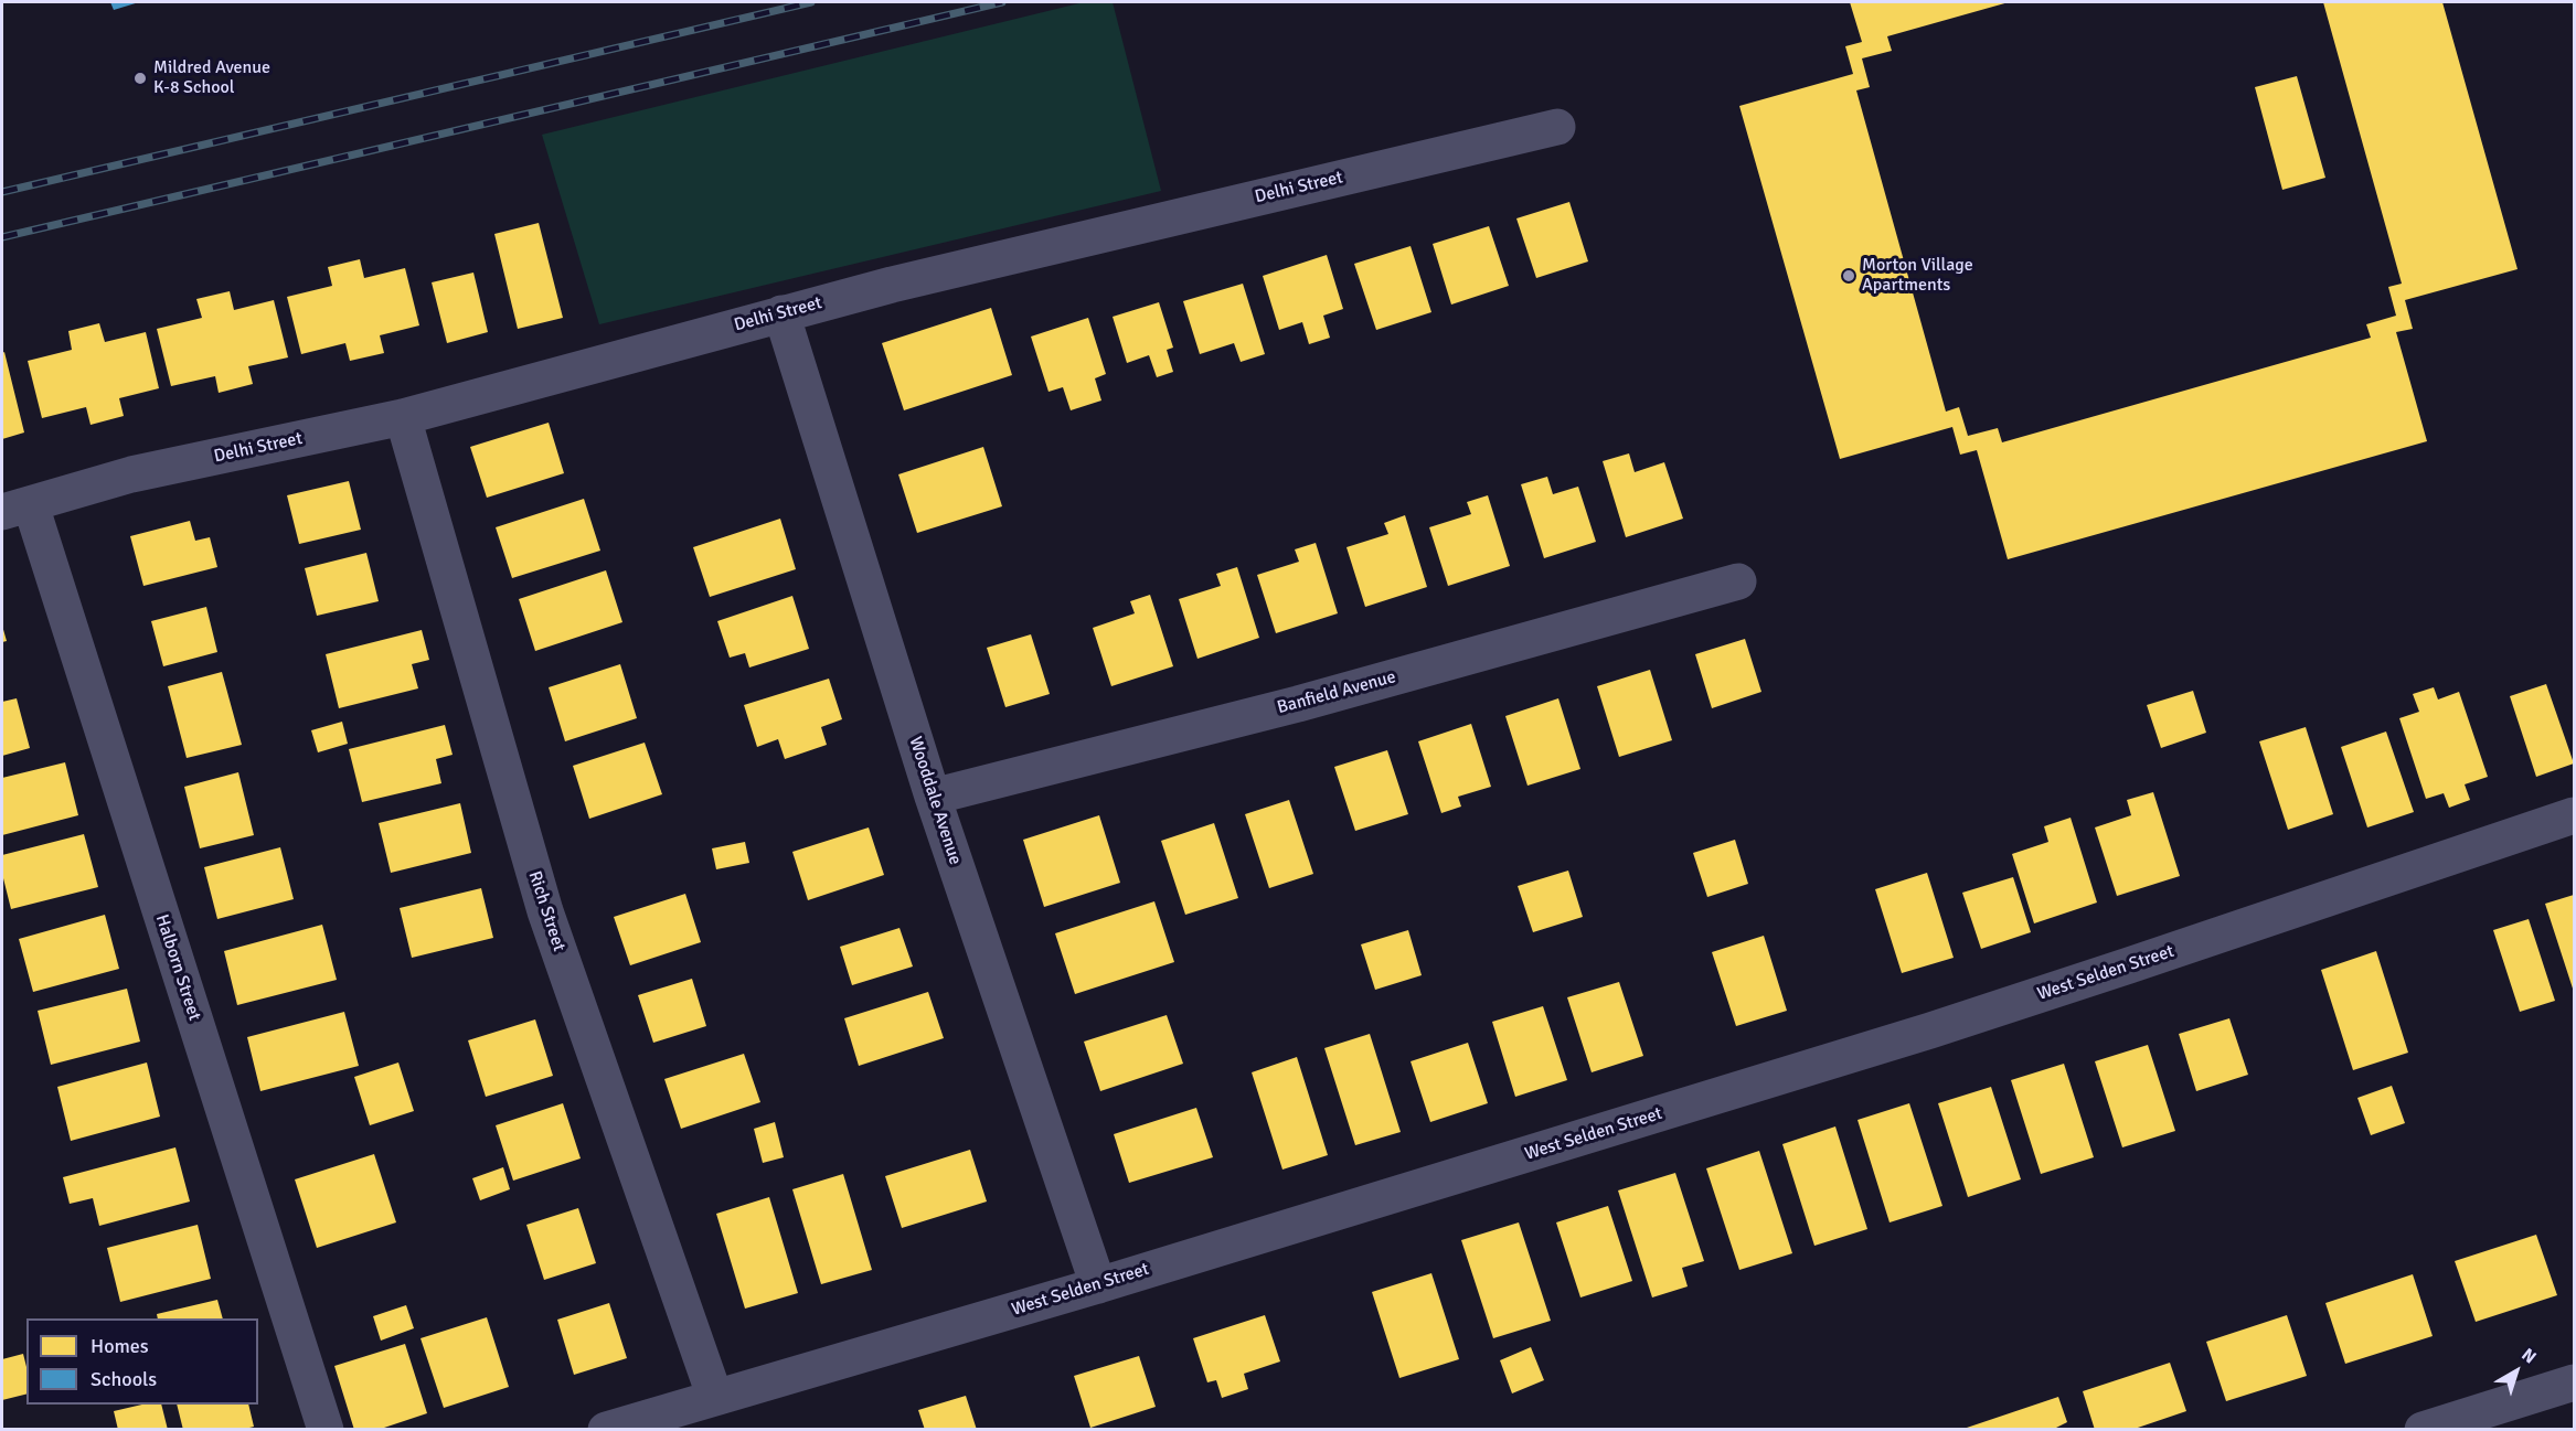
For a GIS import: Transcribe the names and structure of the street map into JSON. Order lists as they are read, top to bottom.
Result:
{
  "streets": {
    "street": [
      "Delhi Street",
      "Banfield Avenue",
      "Wooddale Avenue",
      "Rich Street",
      "Halborn Street",
      "West Selden Street"
    ]
  },
  "crossings": [
    ["Delhi Street", "Wooddale Avenue"],
    ["Delhi Street", "Rich Street"],
    ["Delhi Street", "Halborn Street"],
    ["Banfield Avenue", "Wooddale Avenue"],
    ["Wooddale Avenue", "West Selden Street"],
    ["Rich Street", "West Selden Street"]
  ],
  "places": ["Mildred Avenue K-8 School", "Morton Village Apartments"],
  "legend": ["Homes", "Schools"],
  "north": "top right"
}
